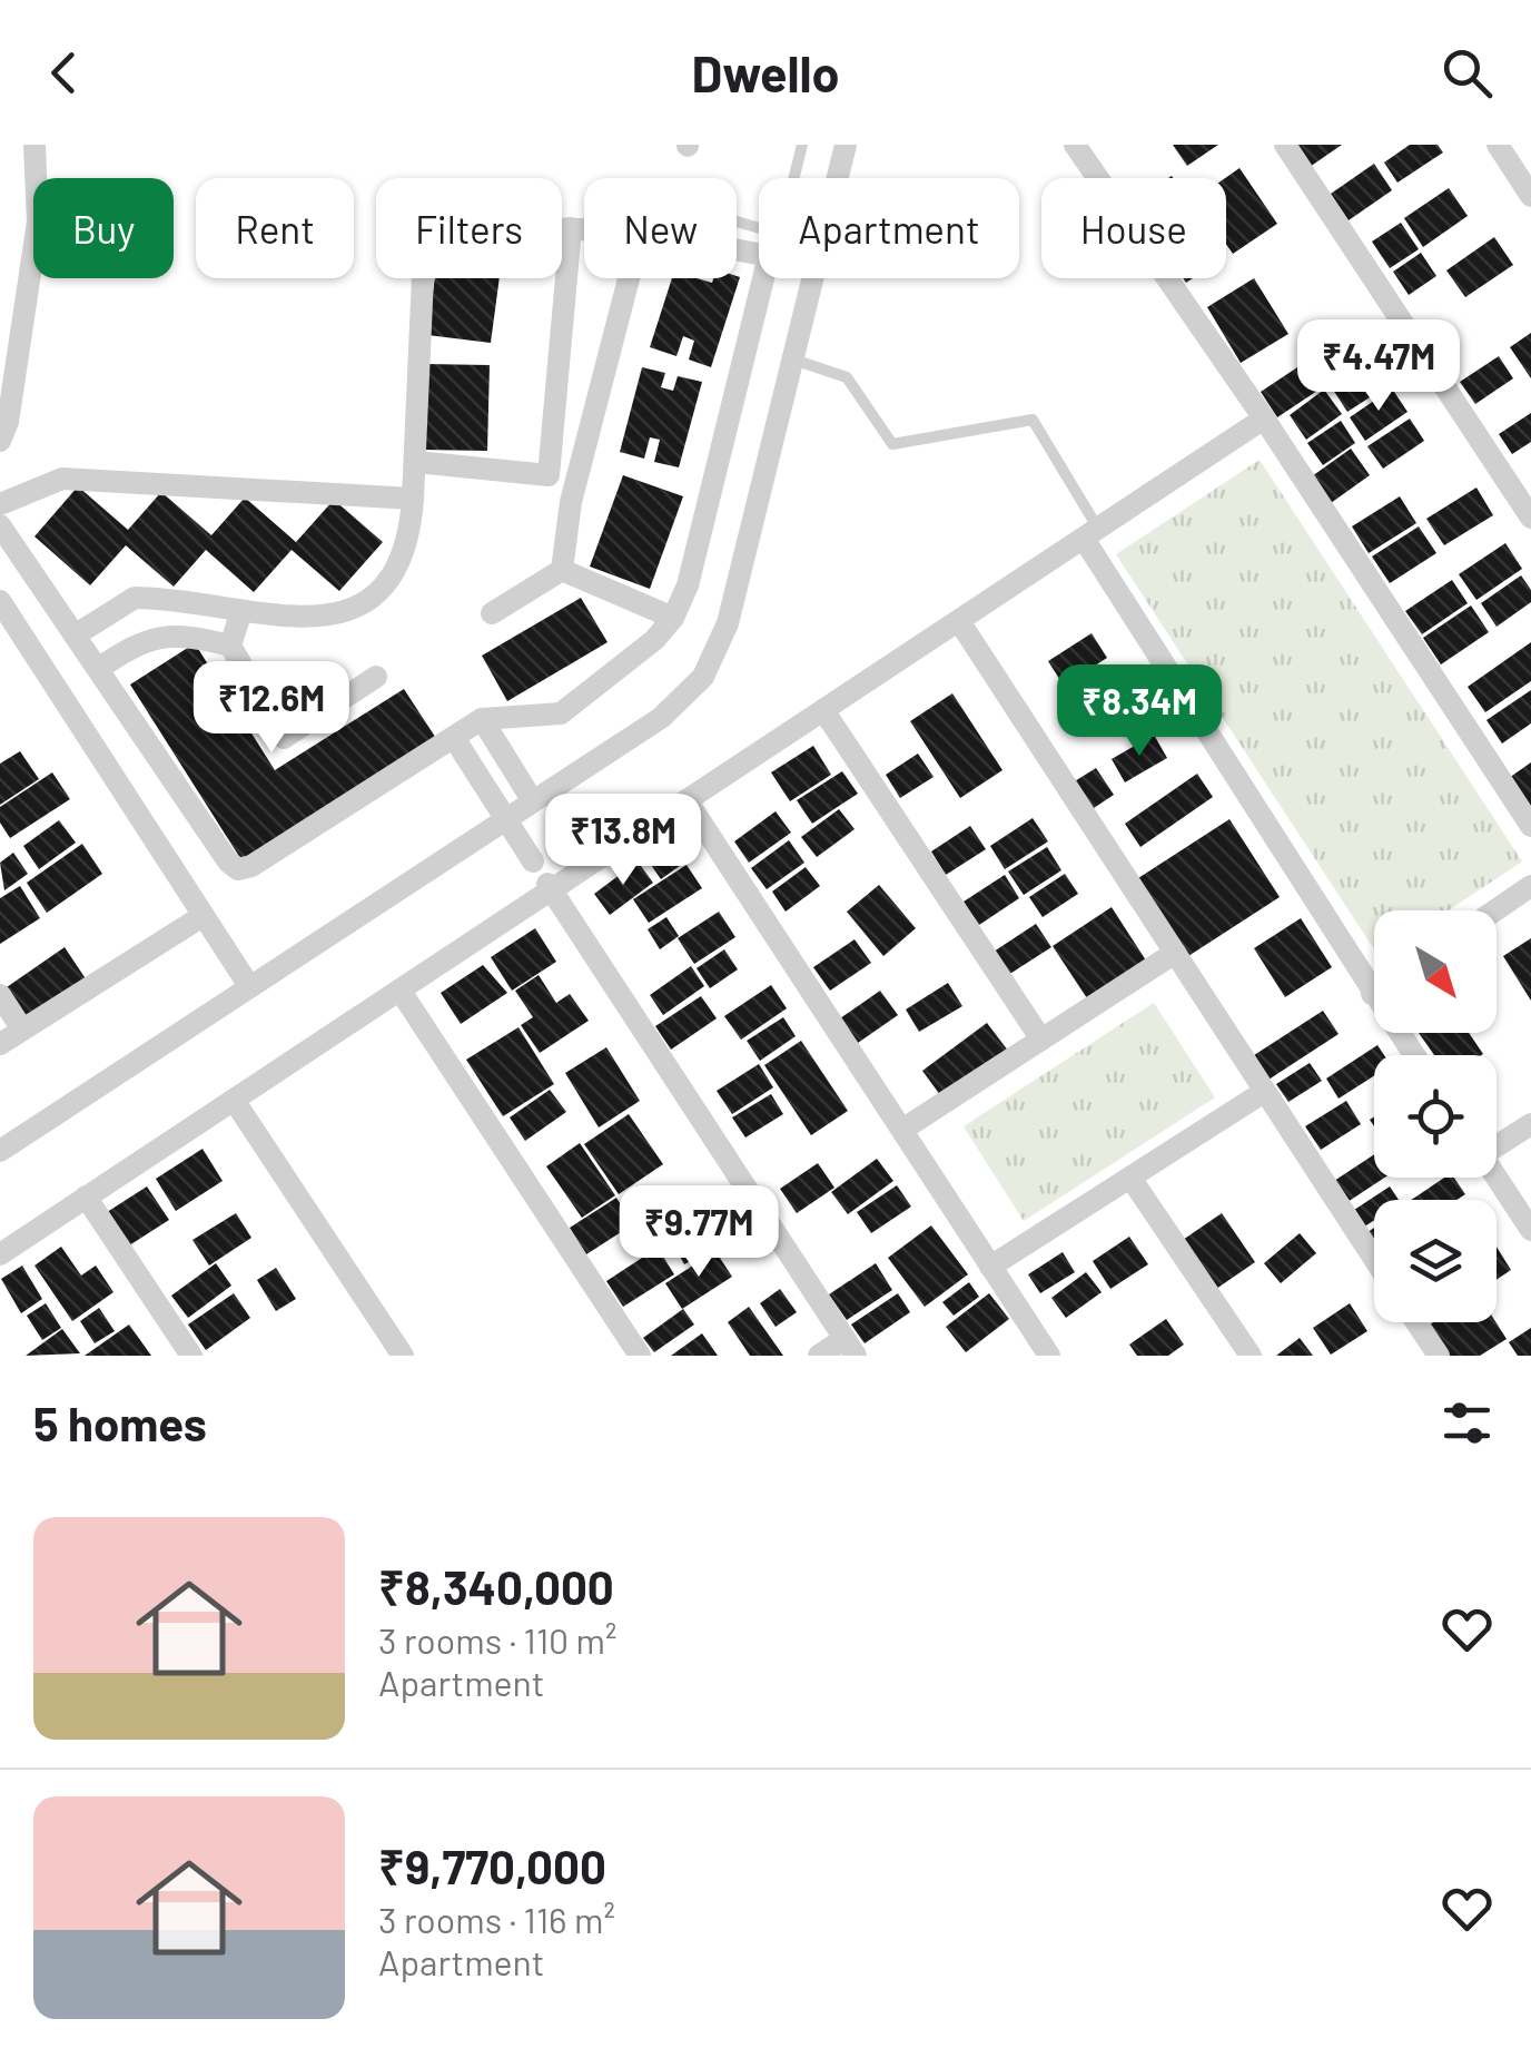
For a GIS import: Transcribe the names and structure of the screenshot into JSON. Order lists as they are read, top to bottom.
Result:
{
  "north": "bottom right",
  "page": {
    "header": "Dwello",
    "chip": [
      "Buy",
      "Rent",
      "Filters",
      "New",
      "Apartment",
      "House"
    ],
    "price": [
      "₹4.47M",
      "₹12.6M",
      "₹8.34M",
      "₹13.8M",
      "₹9.77M"
    ],
    "heading": "5 homes",
    "list": [
      {
        "name": "₹8,340,000",
        "note": "3 rooms · 110 m² · Apartment"
      },
      {
        "name": "₹9,770,000",
        "note": "3 rooms · 116 m² · Apartment"
      }
    ]
  }
}
